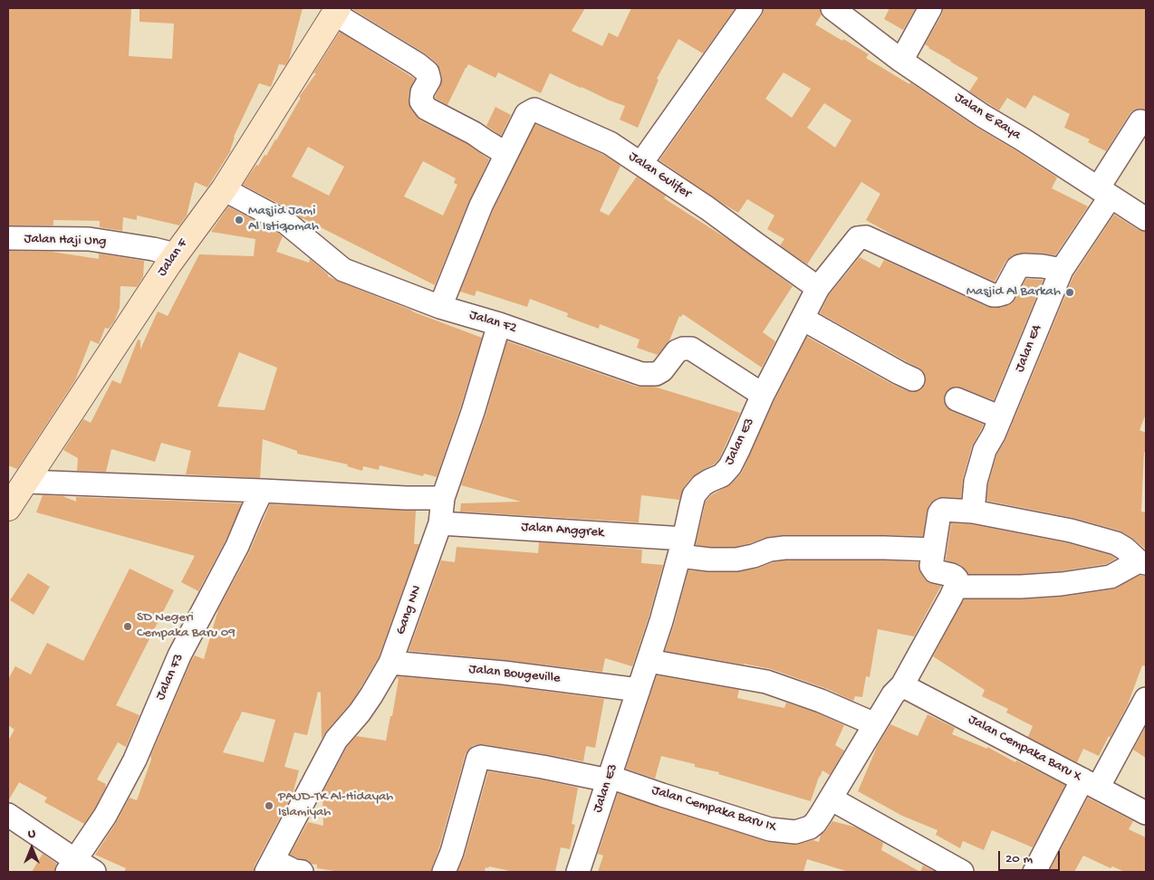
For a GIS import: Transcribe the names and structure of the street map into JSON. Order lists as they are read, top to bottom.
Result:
{
  "streets": {
    "street": [
      "Jalan E Raya",
      "Jalan Gulifer",
      "Jalan Haji Ung",
      "Jalan F",
      "Jalan F2",
      "Jalan E4",
      "Jalan E3",
      "Jalan Anggrek",
      "Gang NN",
      "Jalan Bougeville",
      "Jalan F3",
      "Jalan Cempaka Baru X",
      "Jalan Cempaka Baru IX"
    ]
  },
  "crossings": [
    ["Jalan E Raya", "Jalan E4"],
    ["Jalan Gulifer", "Jalan F2"],
    ["Jalan Gulifer", "Jalan E3"],
    ["Jalan Haji Ung", "Jalan F"],
    ["Jalan F", "Jalan F2"],
    ["Jalan F2", "Jalan E3"],
    ["Jalan F2", "Gang NN"],
    ["Jalan E4", "Jalan E3"],
    ["Jalan E3", "Jalan Anggrek"],
    ["Jalan E3", "Jalan Bougeville"],
    ["Jalan E3", "Jalan Cempaka Baru IX"],
    ["Jalan Anggrek", "Gang NN"],
    ["Gang NN", "Jalan Bougeville"],
    ["Jalan Cempaka Baru X", "Jalan Cempaka Baru IX"]
  ],
  "places": [
    "Masjid Jami Al Istiqomah",
    "Masjid Al Barkah",
    "SD Negeri Cempaka Baru 09",
    "PAUD-TK Al-Hidayah Islamiyah"
  ],
  "scale_bar": "20 m",
  "north": "top"
}
